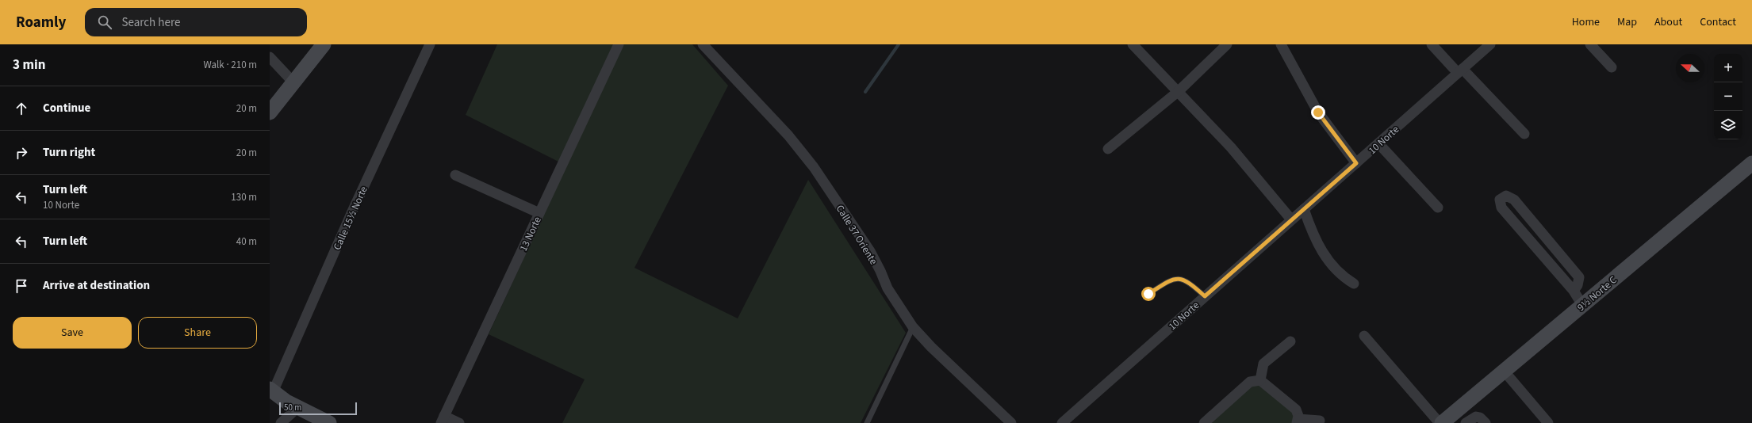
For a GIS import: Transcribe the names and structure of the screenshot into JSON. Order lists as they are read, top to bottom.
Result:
{
  "streets": {
    "street": [
      "10 Norte",
      "Calle 15½ Norte",
      "13 Norte",
      "Calle 37 Oriente",
      "9½ Norte C"
    ]
  },
  "scale_bar": "50 m",
  "north": "left",
  "page": {
    "header": "Roamly",
    "search": "Search here",
    "nav": [
      "Home",
      "Map",
      "About",
      "Contact"
    ],
    "heading": ["3 min", "Walk · 210 m"],
    "map_buttons": ["+", "−"],
    "list": [
      ["Continue", "20 m"],
      ["Turn right", "20 m"],
      ["Turn left", "10 Norte", "130 m"],
      ["Turn left", "40 m"],
      "Arrive at destination"
    ],
    "buttons": ["Save", "Share"],
    "scale": "50 m"
  }
}
